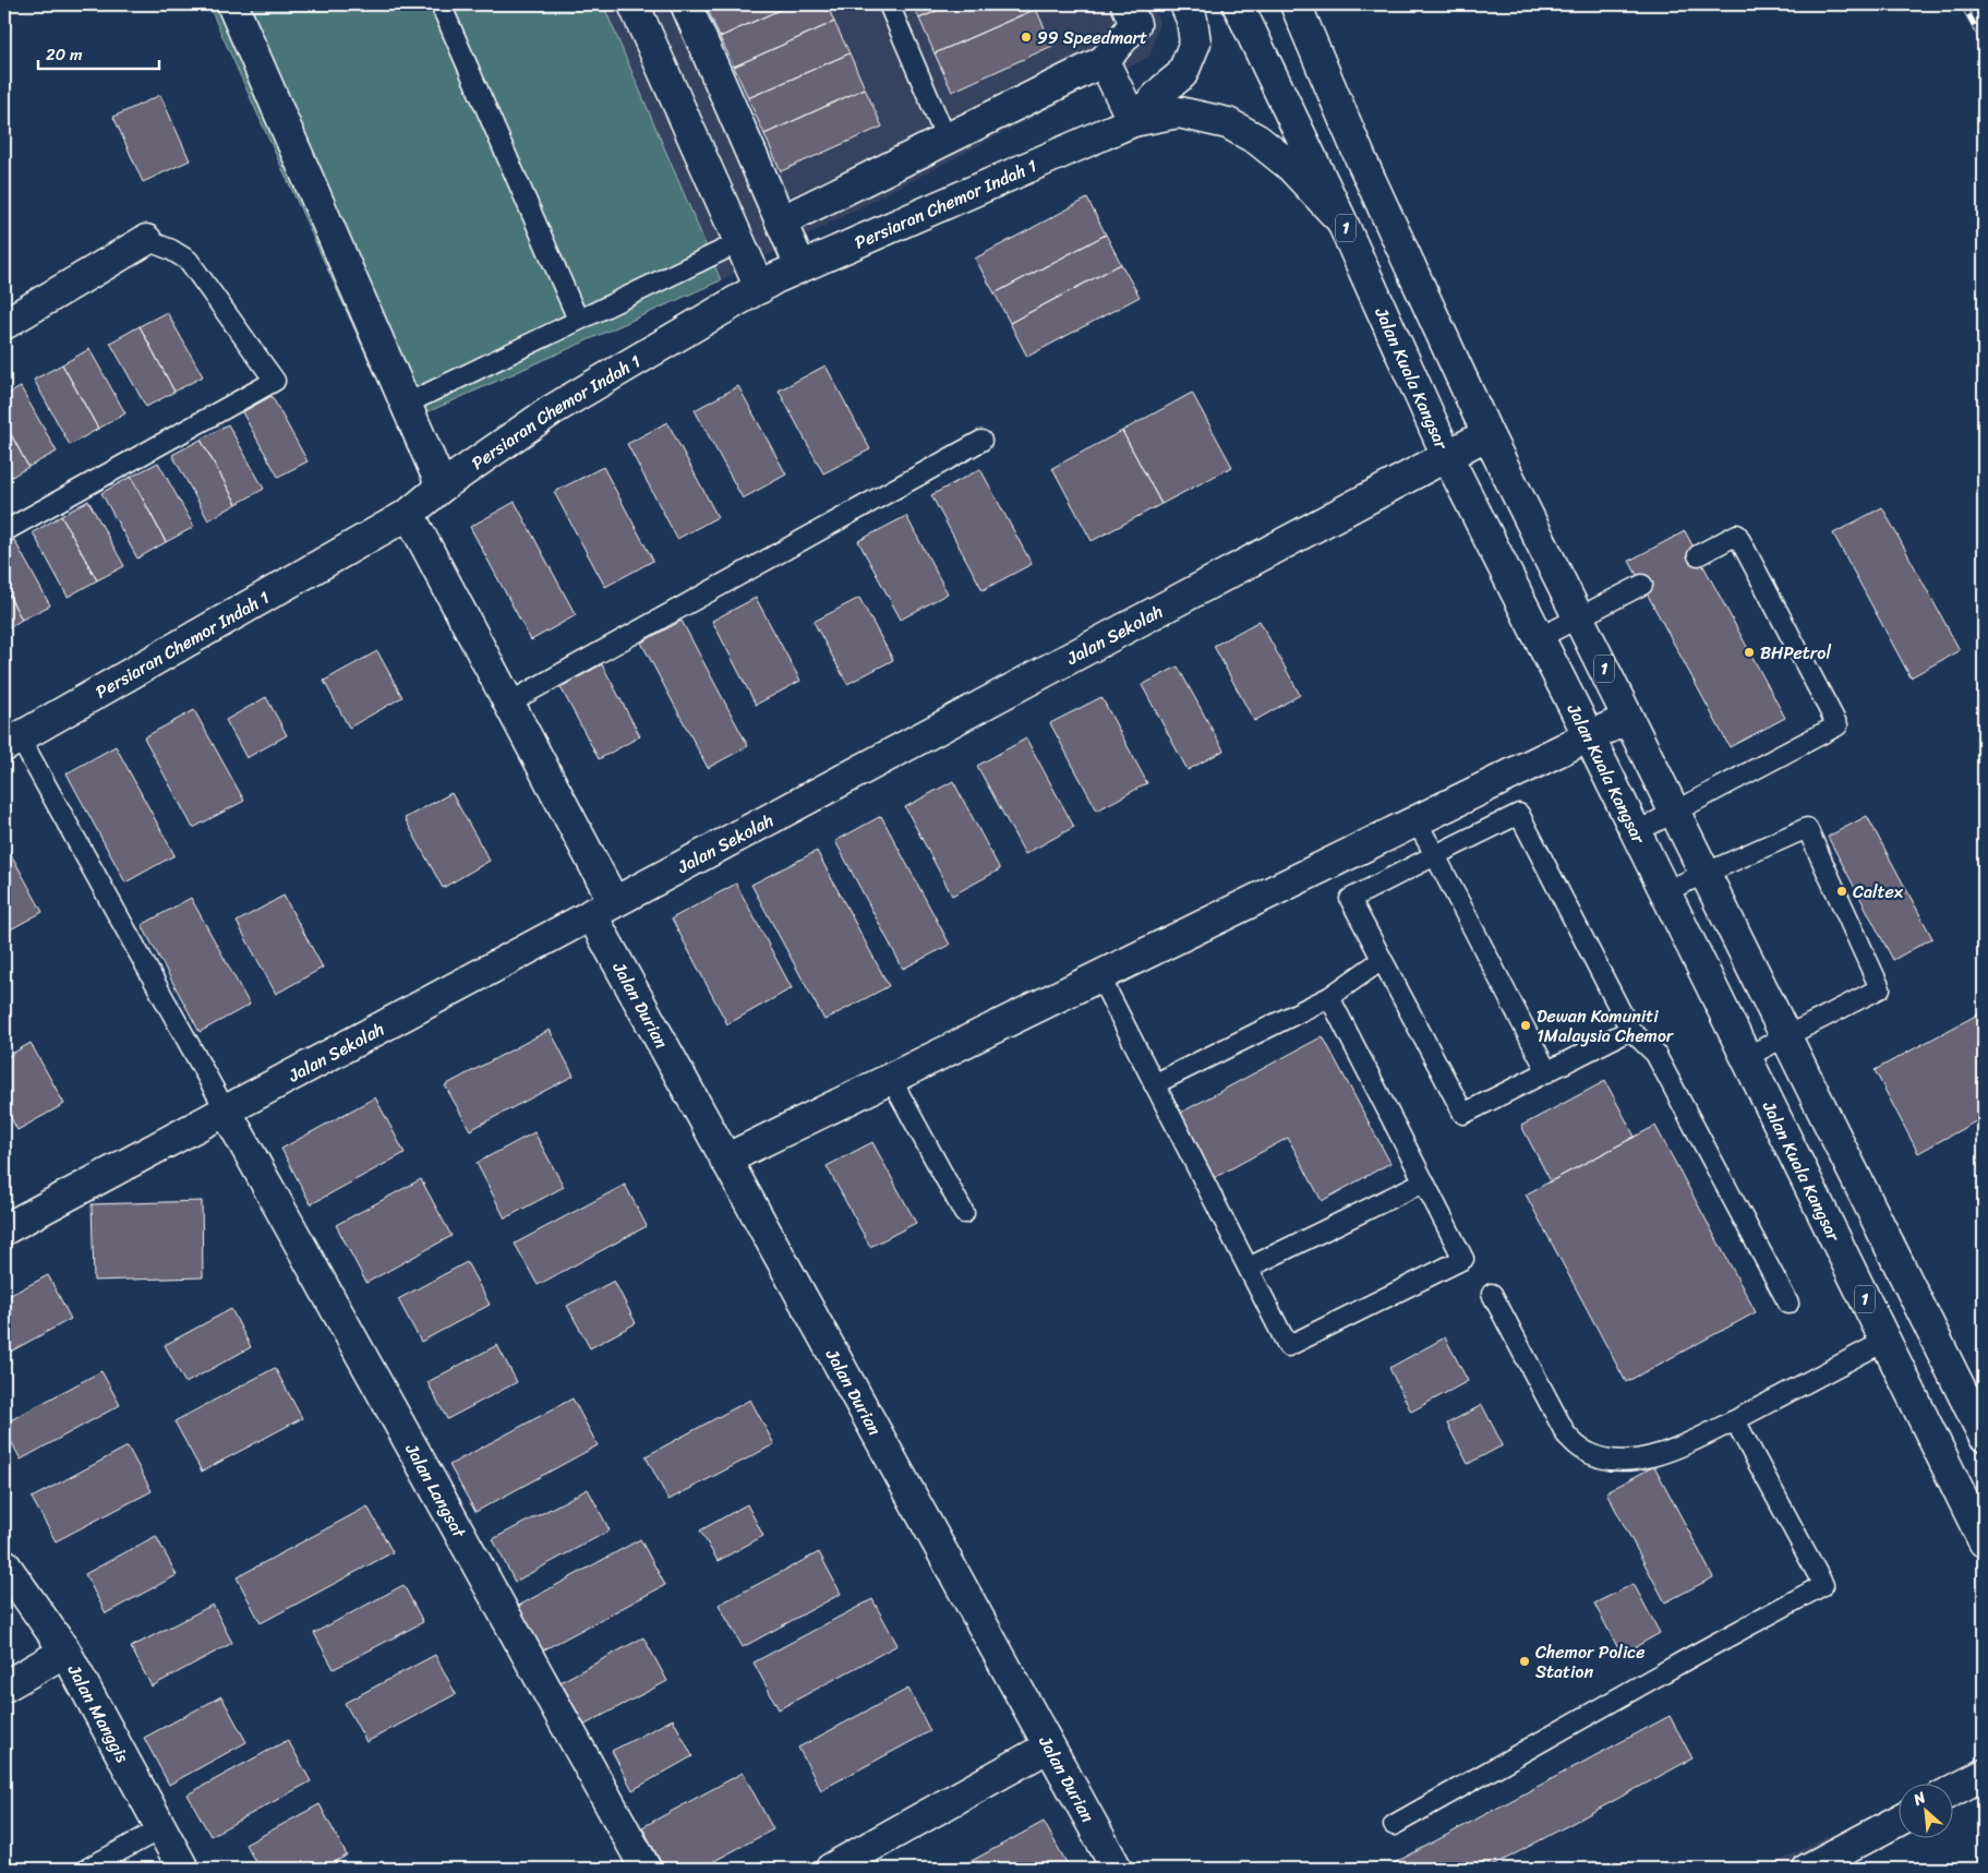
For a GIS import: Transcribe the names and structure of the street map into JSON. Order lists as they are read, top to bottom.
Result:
{
  "streets": {
    "main road": [
      "Persiaran Chemor Indah 1",
      "1",
      "Jalan Kuala Kangsar",
      "Jalan Sekolah",
      "Jalan Durian",
      "Jalan Langsat",
      "Jalan Manggis"
    ]
  },
  "crossings": [
    ["Persiaran Chemor Indah 1", "Jalan Durian"],
    ["1", "Jalan Sekolah"],
    ["Jalan Kuala Kangsar", "Jalan Sekolah"],
    ["Jalan Sekolah", "Jalan Durian"],
    ["Jalan Sekolah", "Jalan Langsat"]
  ],
  "places": [
    "99 Speedmart",
    "BHPetrol",
    "Caltex",
    "Dewan Komuniti 1Malaysia Chemor",
    "Chemor Police Station"
  ],
  "scale_bar": "20 m",
  "north": "top left"
}
